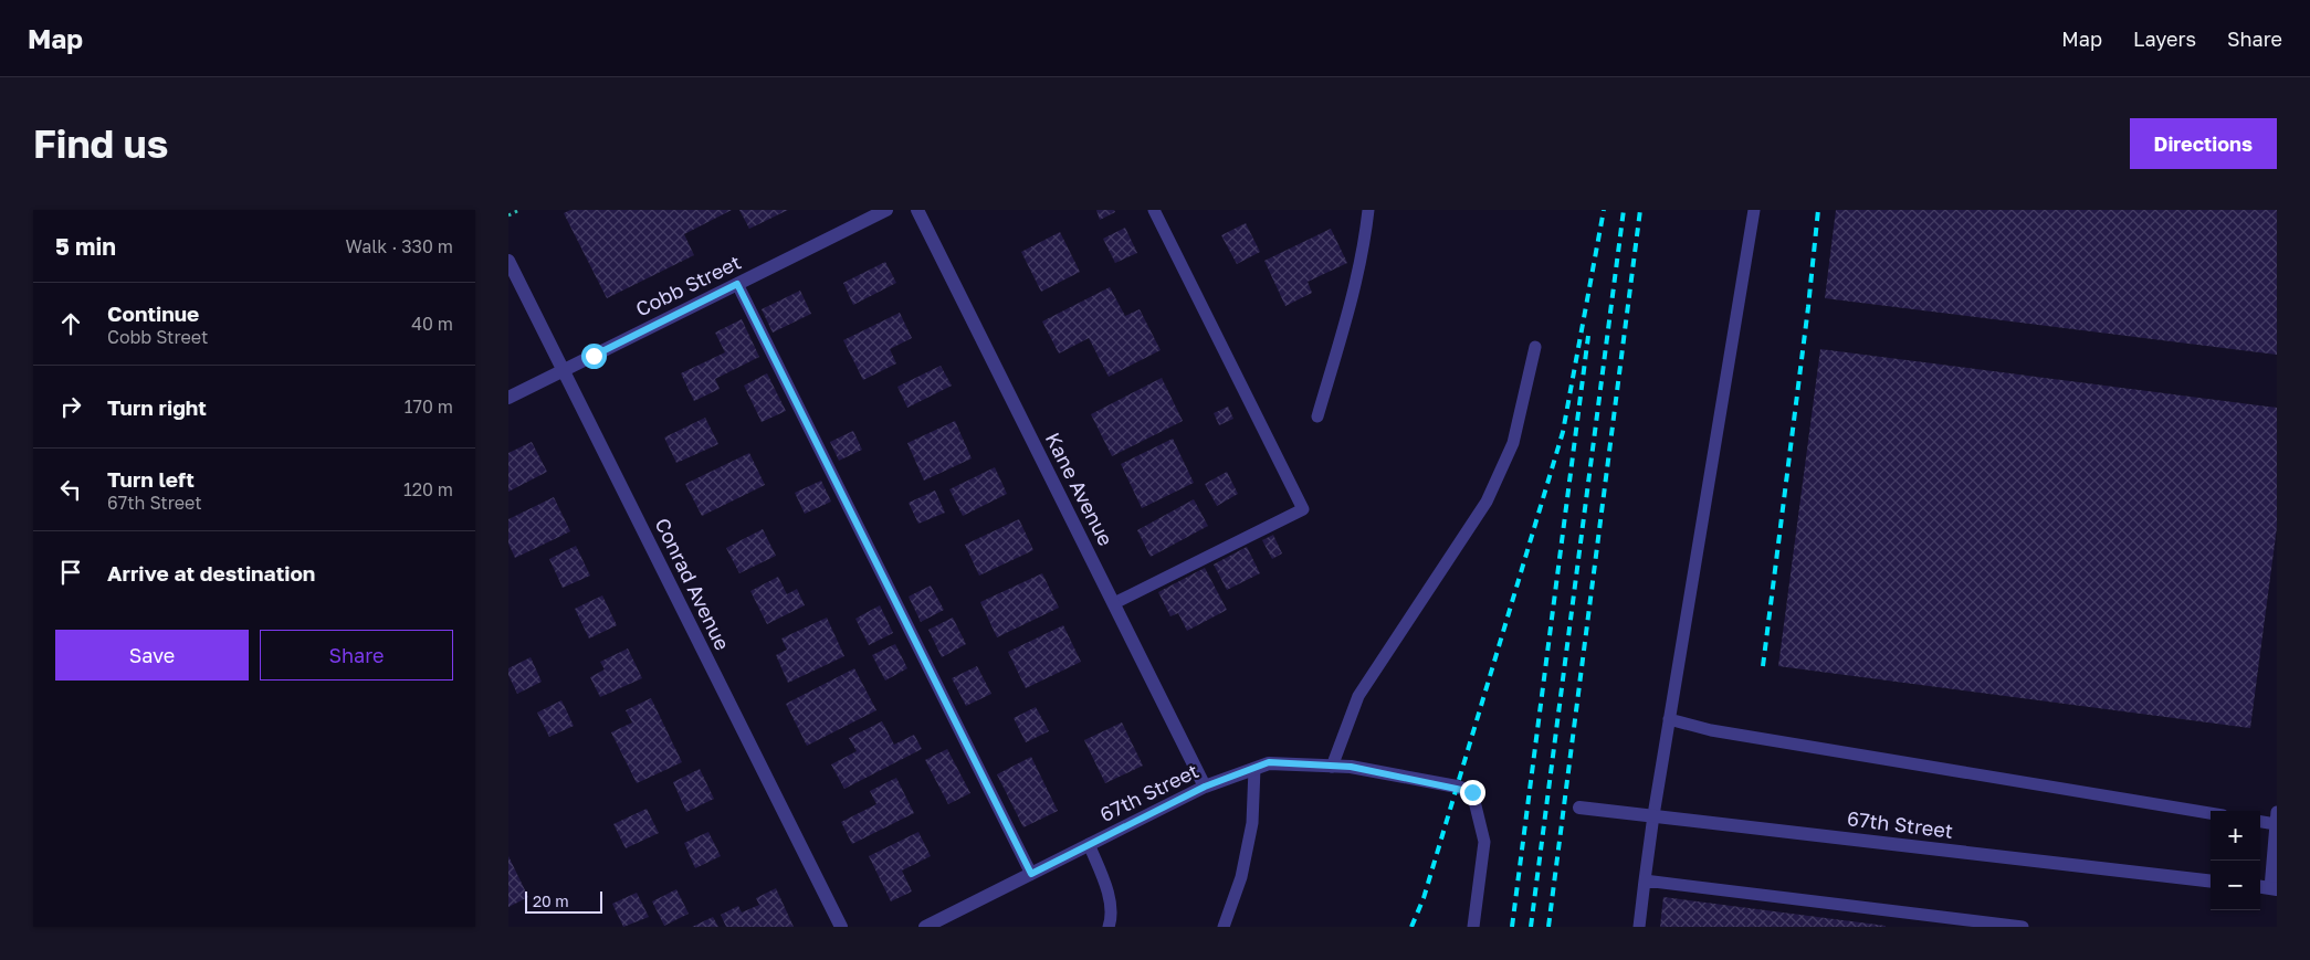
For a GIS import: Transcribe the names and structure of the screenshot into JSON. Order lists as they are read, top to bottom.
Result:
{
  "streets": {
    "street": [
      "Cobb Street",
      "Kane Avenue",
      "Conrad Avenue",
      "67th Street"
    ]
  },
  "crossings": [
    ["Cobb Street", "Conrad Avenue"],
    ["Kane Avenue", "67th Street"]
  ],
  "scale_bar": "20 m",
  "page": {
    "header": "Map",
    "nav": ["Map", "Layers", "Share"],
    "buttons": [
      "Directions",
      ["Save", "Share"]
    ],
    "title": "Find us",
    "heading": ["5 min", "Walk · 330 m"],
    "list": [
      ["Continue", "Cobb Street", "40 m"],
      ["Turn right", "170 m"],
      ["Turn left", "67th Street", "120 m"],
      "Arrive at destination"
    ],
    "map_buttons": ["+", "−"],
    "scale": "20 m"
  }
}
